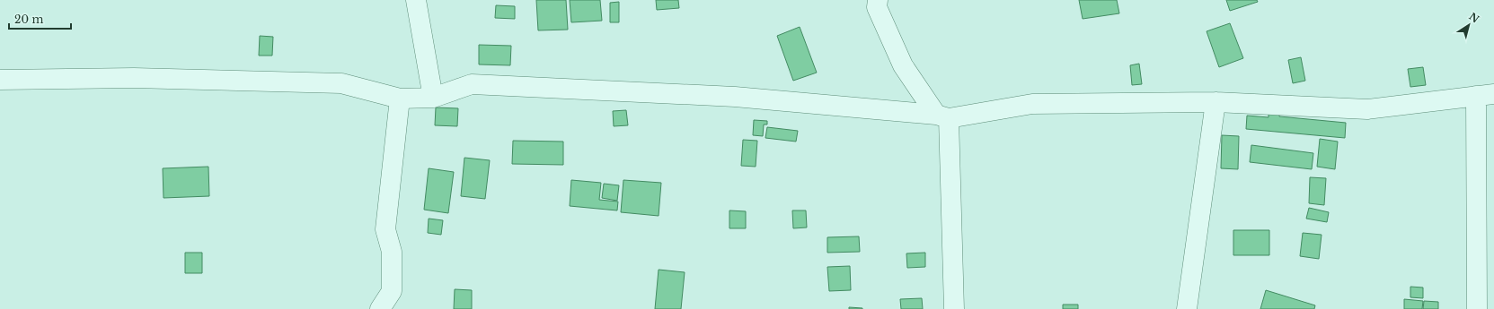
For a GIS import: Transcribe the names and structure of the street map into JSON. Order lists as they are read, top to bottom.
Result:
{
  "scale_bar": "20 m",
  "north": "top right"
}
